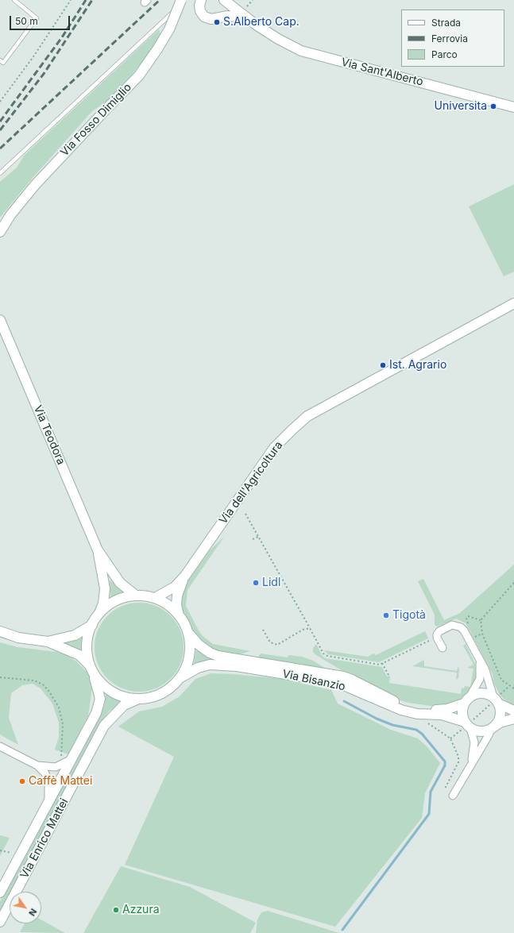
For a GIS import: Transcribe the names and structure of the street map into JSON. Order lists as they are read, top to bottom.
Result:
{
  "streets": {
    "main road": [
      "Via Sant'Alberto",
      "Via Fosso Dimiglio",
      "Via Teodora",
      "Via dell'Agricoltura",
      "Via Bisanzio",
      "Via Enrico Mattei"
    ]
  },
  "crossings": [
    ["Via Teodora", "Via dell'Agricoltura"],
    ["Via Teodora", "Via Bisanzio"],
    ["Via Teodora", "Via Enrico Mattei"],
    ["Via dell'Agricoltura", "Via Bisanzio"],
    ["Via dell'Agricoltura", "Via Enrico Mattei"],
    ["Via Bisanzio", "Via Enrico Mattei"]
  ],
  "places": [
    "S.Alberto Cap.",
    "Universita",
    "Ist. Agrario",
    "Lidl",
    "Tigotà",
    "Caffè Mattei",
    "Azzura"
  ],
  "legend": ["Strada", "Ferrovia", "Parco"],
  "scale_bar": "50 m",
  "north": "bottom right"
}
